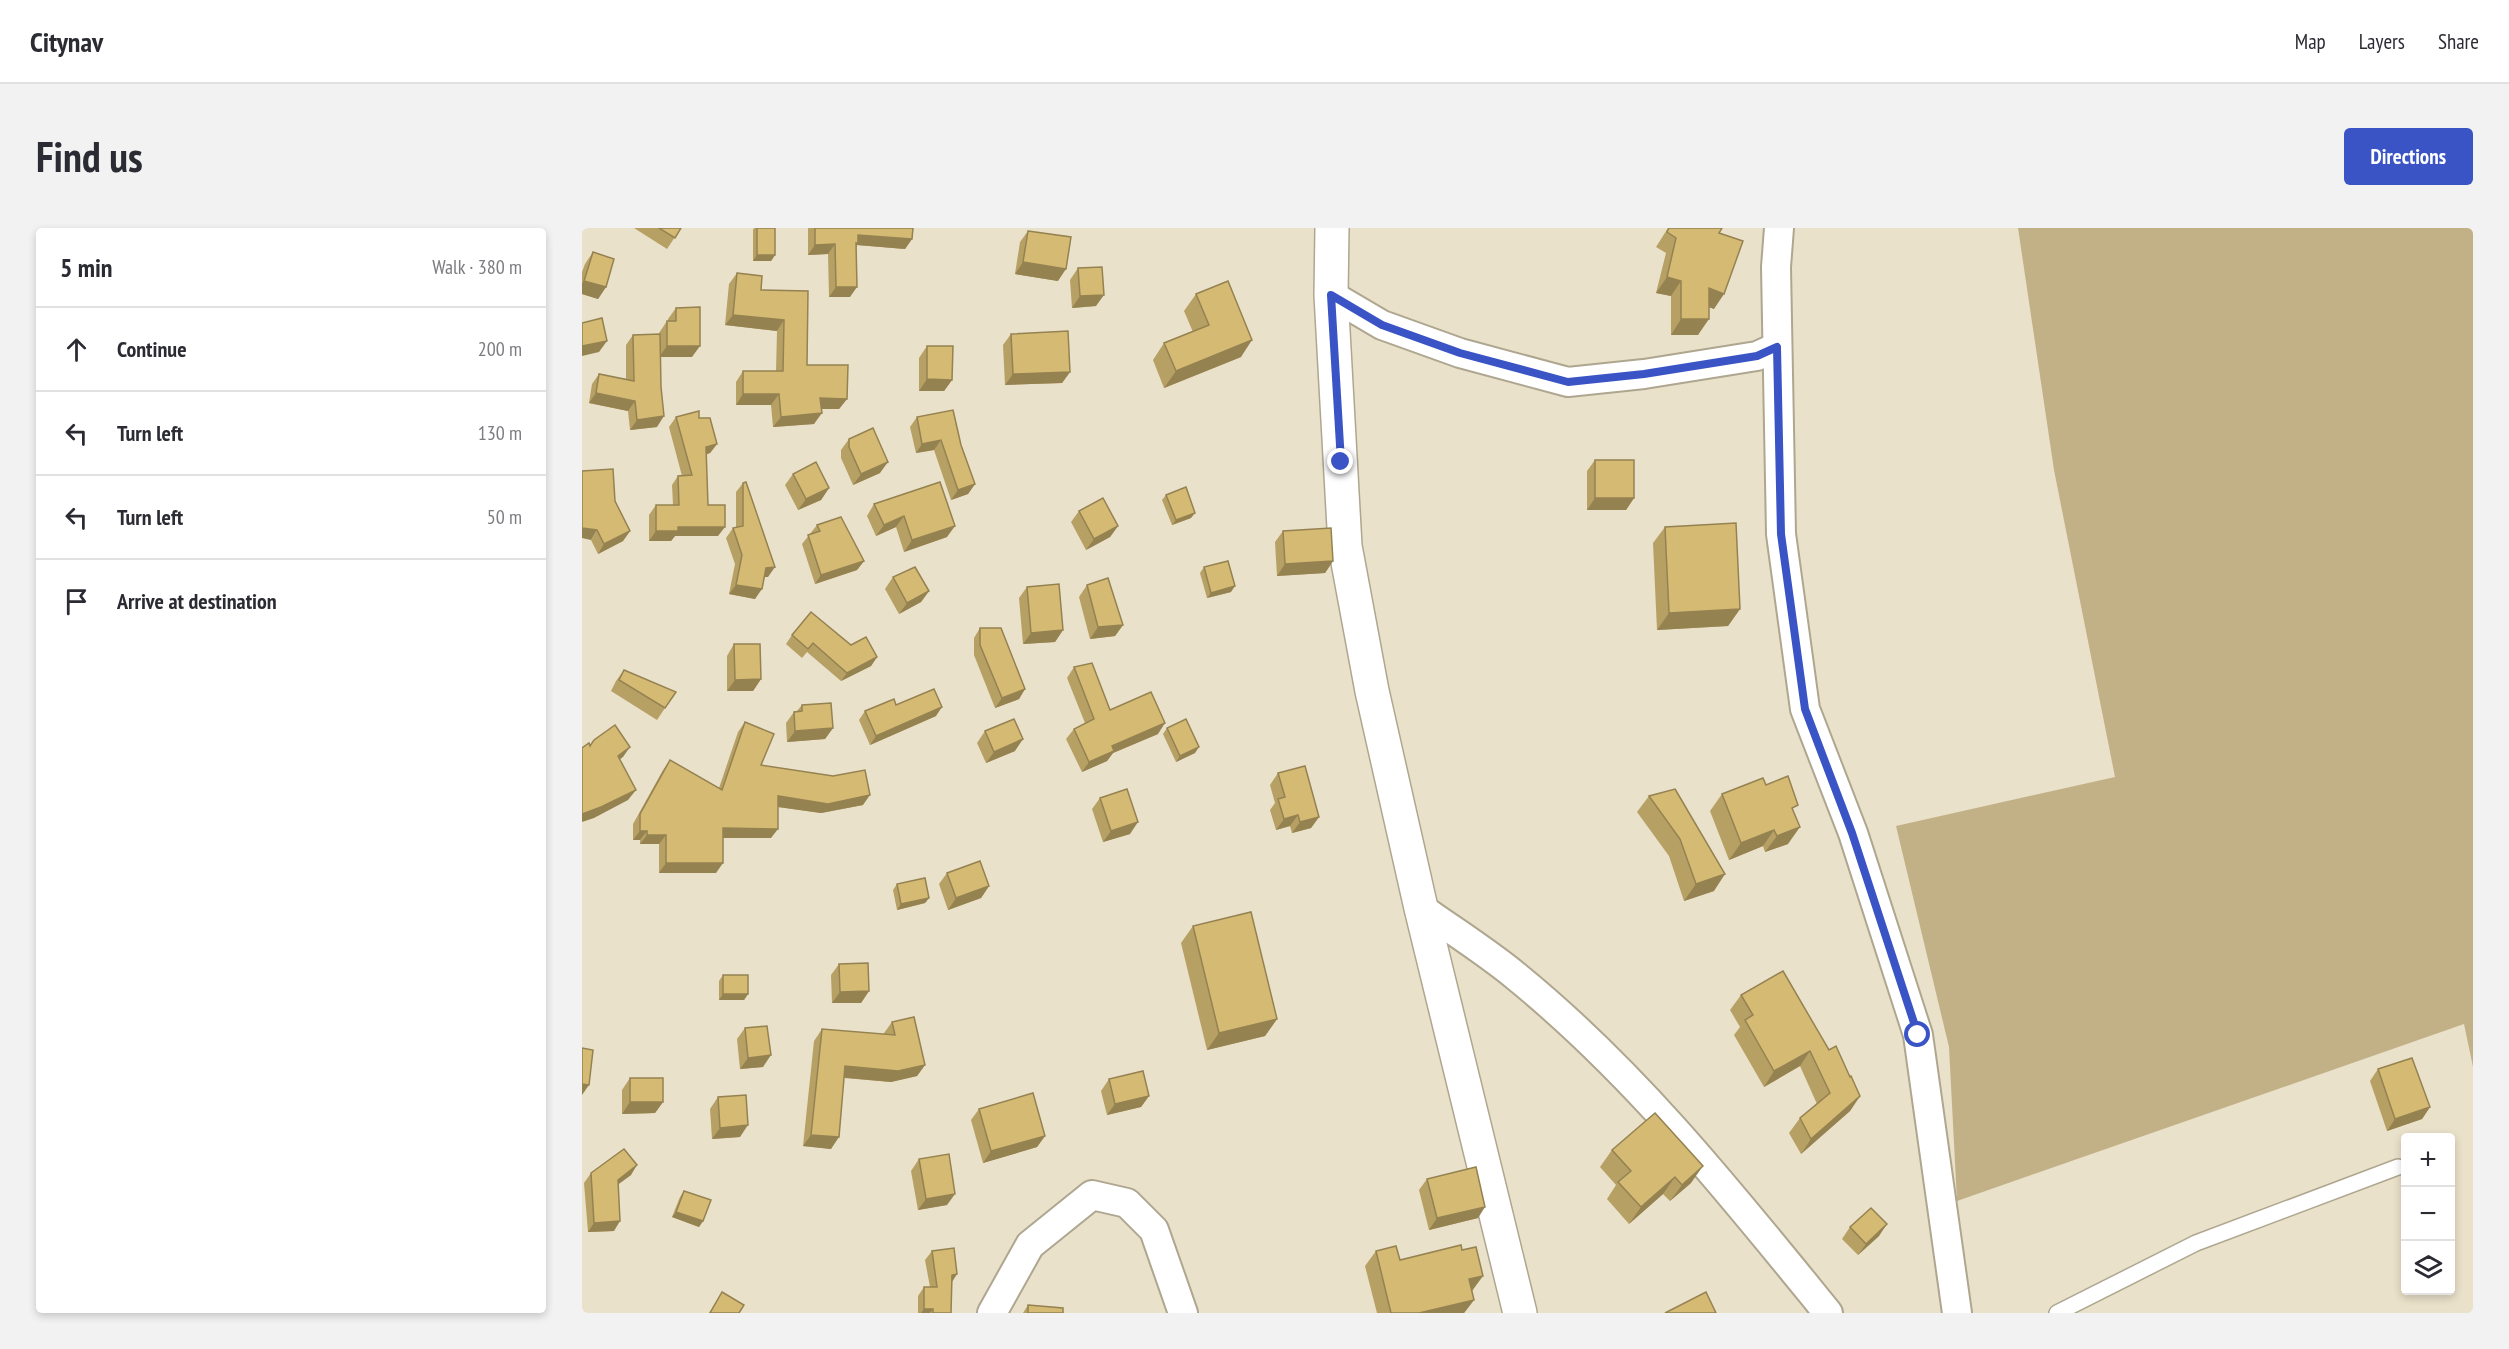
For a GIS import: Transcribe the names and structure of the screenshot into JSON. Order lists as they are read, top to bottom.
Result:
{
  "page": {
    "header": "Citynav",
    "nav": ["Map", "Layers", "Share"],
    "buttons": "Directions",
    "title": "Find us",
    "heading": ["5 min", "Walk · 380 m"],
    "list": [
      ["Continue", "200 m"],
      ["Turn left", "130 m"],
      ["Turn left", "50 m"],
      "Arrive at destination"
    ],
    "map_buttons": ["+", "−"]
  }
}
